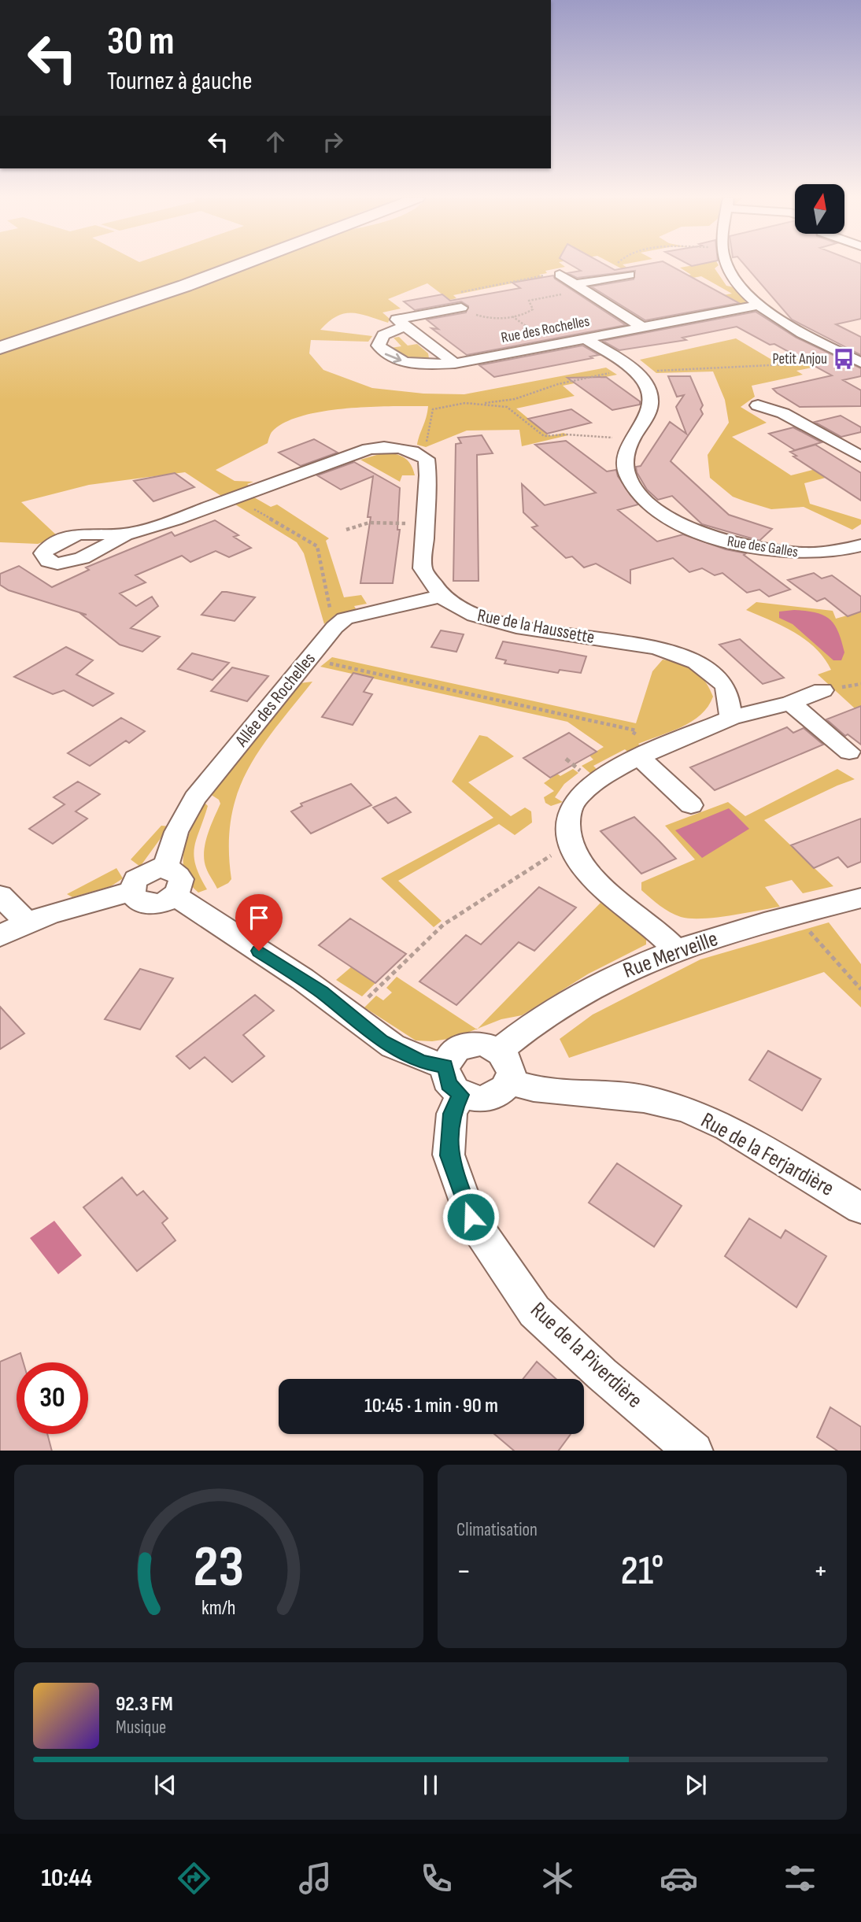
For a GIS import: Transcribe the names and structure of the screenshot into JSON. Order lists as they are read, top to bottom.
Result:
{
  "streets": {
    "street": [
      "Rue des Rochelles",
      "Rue des Galles",
      "Rue de la Haussette",
      "Allée des Rochelles",
      "Rue Merveille",
      "Rue de la Ferjardière",
      "Rue de la Piverdière"
    ]
  },
  "crossings": [
    ["Rue des Rochelles", "Rue des Galles"],
    ["Rue de la Haussette", "Allée des Rochelles"],
    ["Rue Merveille", "Rue de la Ferjardière"],
    ["Rue Merveille", "Rue de la Piverdière"],
    ["Rue de la Ferjardière", "Rue de la Piverdière"]
  ],
  "places": {
    "bus stop": ["Petit Anjou"]
  },
  "north": "top",
  "page": {
    "turn": ["30 m", "Tournez à gauche"],
    "limit": "30",
    "trip": "10:45 · 1 min · 90 m",
    "tile": "Climatisation",
    "heat": ["−", "21°", "+"],
    "song": ["92.3 FM", "Musique"],
    "tabs": "10:44",
    "gauge": ["23", "km/h"]
  }
}
